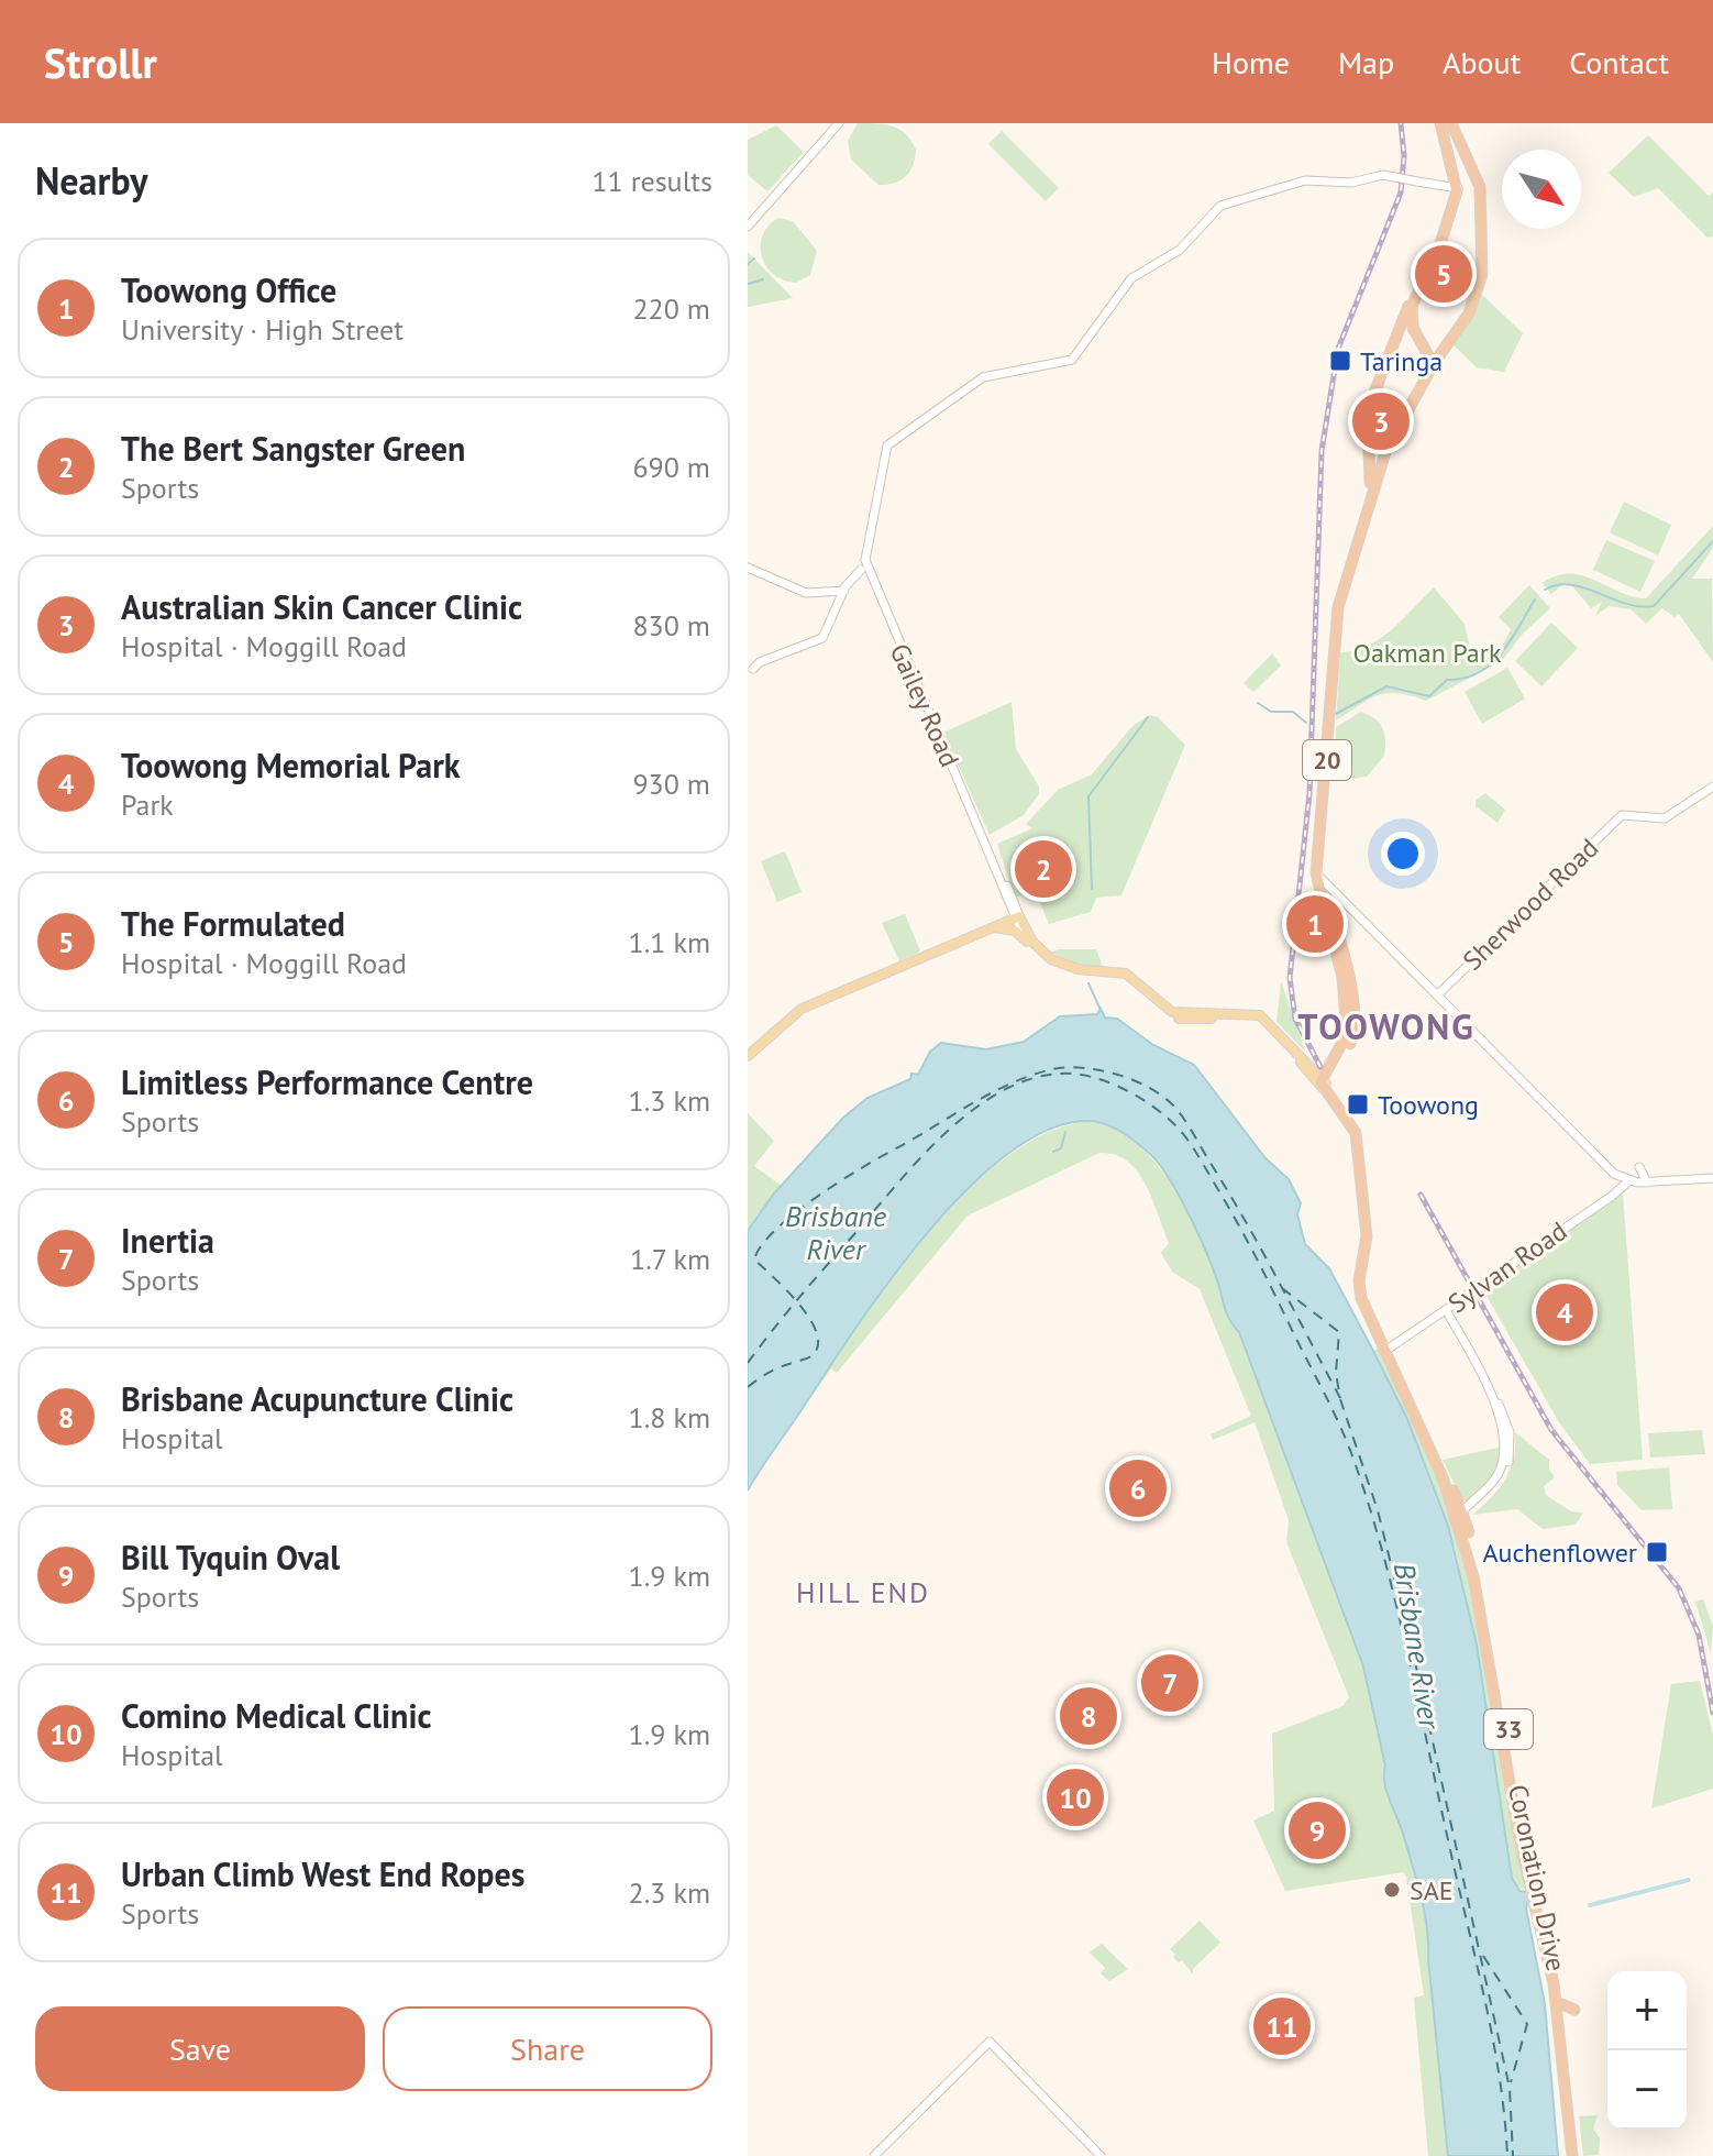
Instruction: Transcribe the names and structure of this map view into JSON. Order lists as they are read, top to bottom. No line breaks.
{"streets":{"highway":["20","33","Coronation Drive"],"main road":["Gailey Road","Sherwood Road","Sylvan Road"]},"crossings":[["Sylvan Road","Coronation Drive"]],"districts":["TOOWONG","HILL END"],"water":["Brisbane River"],"parks":["Oakman Park"],"places":{"transit":["Taringa","Toowong","Auchenflower"],"other":["SAE"]},"north":"bottom right","page":{"header":"Strollr","nav":["Home","Map","About","Contact"],"heading":["Nearby","11 results"],"list":[{"mark":"1","name":"Toowong Office","note":"University · High Street","value":"220 m"},{"mark":"2","name":"The Bert Sangster Green","note":"Sports","value":"690 m"},{"mark":"3","name":"Australian Skin Cancer Clinic","note":"Hospital · Moggill Road","value":"830 m"},{"mark":"4","name":"Toowong Memorial Park","note":"Park","value":"930 m"},{"mark":"5","name":"The Formulated","note":"Hospital · Moggill Road","value":"1.1 km"},{"mark":"6","name":"Limitless Performance Centre","note":"Sports","value":"1.3 km"},{"mark":"7","name":"Inertia","note":"Sports","value":"1.7 km"},{"mark":"8","name":"Brisbane Acupuncture Clinic","note":"Hospital","value":"1.8 km"},{"mark":"9","name":"Bill Tyquin Oval","note":"Sports","value":"1.9 km"},{"mark":"10","name":"Comino Medical Clinic","note":"Hospital","value":"1.9 km"},{"mark":"11","name":"Urban Climb West End Ropes","note":"Sports","value":"2.3 km"}],"pins":["5","3","2","1","4","6","7","8","10","9","11"],"map_buttons":["+","−"],"buttons":["Save","Share"]}}
